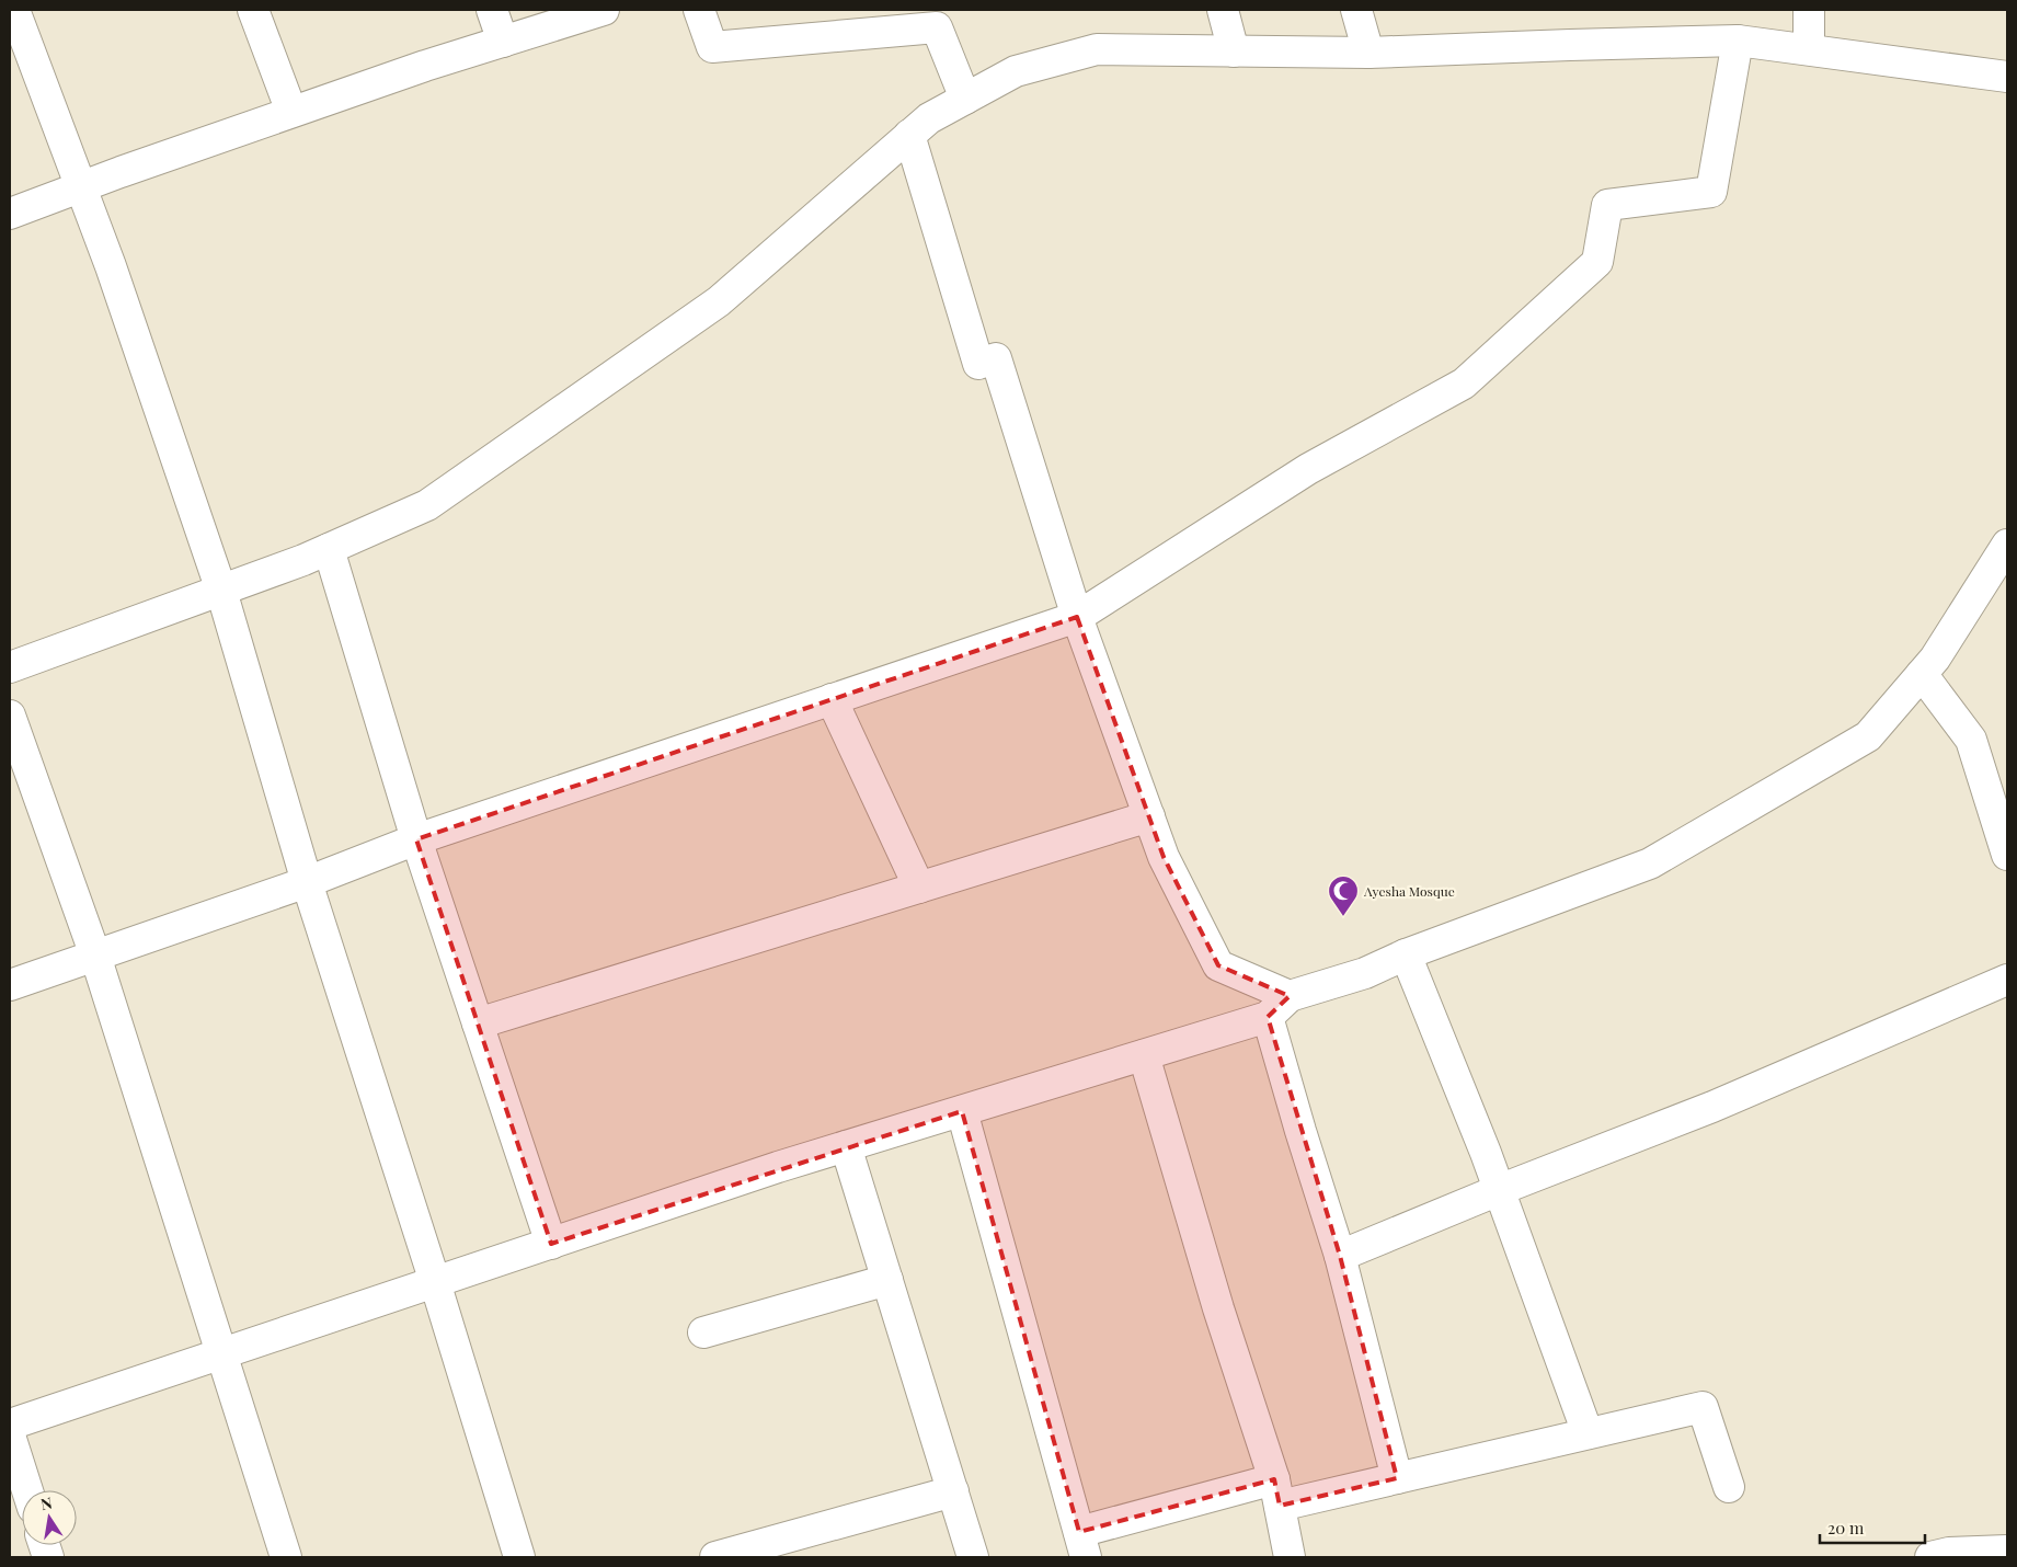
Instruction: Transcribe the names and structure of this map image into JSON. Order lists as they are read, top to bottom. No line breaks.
{"places":{"mosque":["Ayesha Mosque"]},"scale_bar":"20 m","north":"top"}
